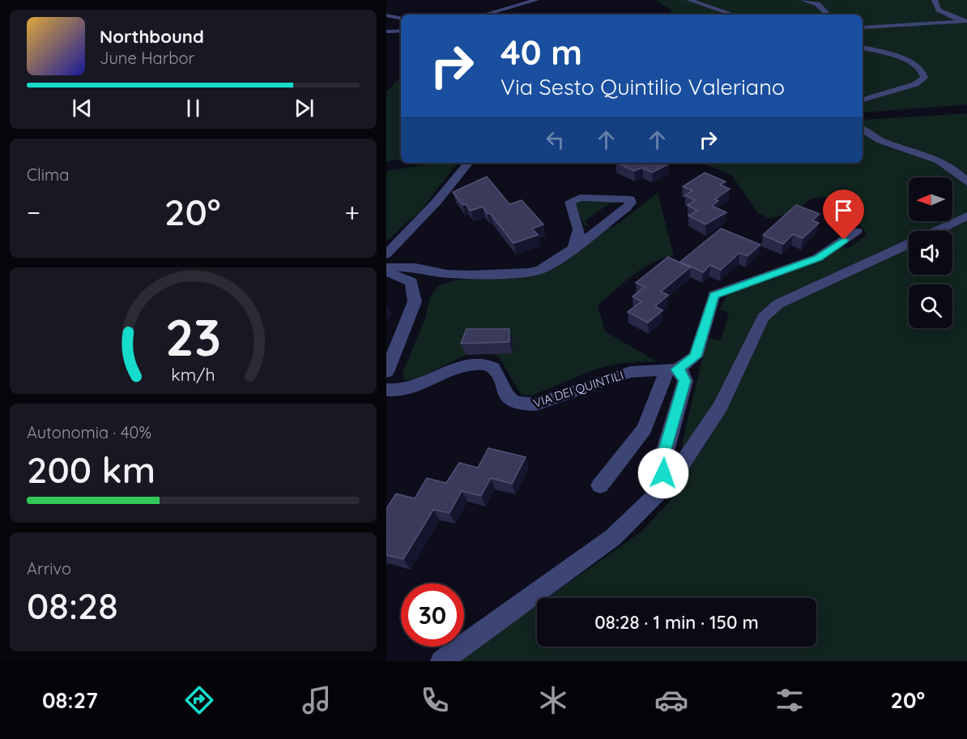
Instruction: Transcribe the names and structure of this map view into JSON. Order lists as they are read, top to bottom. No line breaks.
{"streets":{"street":["VIA DEI QUINTILI"]},"north":"left","page":{"turn":["40 m","Via Sesto Quintilio Valeriano"],"song":["Northbound","June Harbor"],"tile":["Clima",["Autonomia · 40%","200 km"],["Arrivo","08:28"]],"heat":["−","20°","+"],"limit":"30","trip":"08:28 · 1 min · 150 m","tabs":["08:27","20°"],"gauge":["23","km/h"]}}
